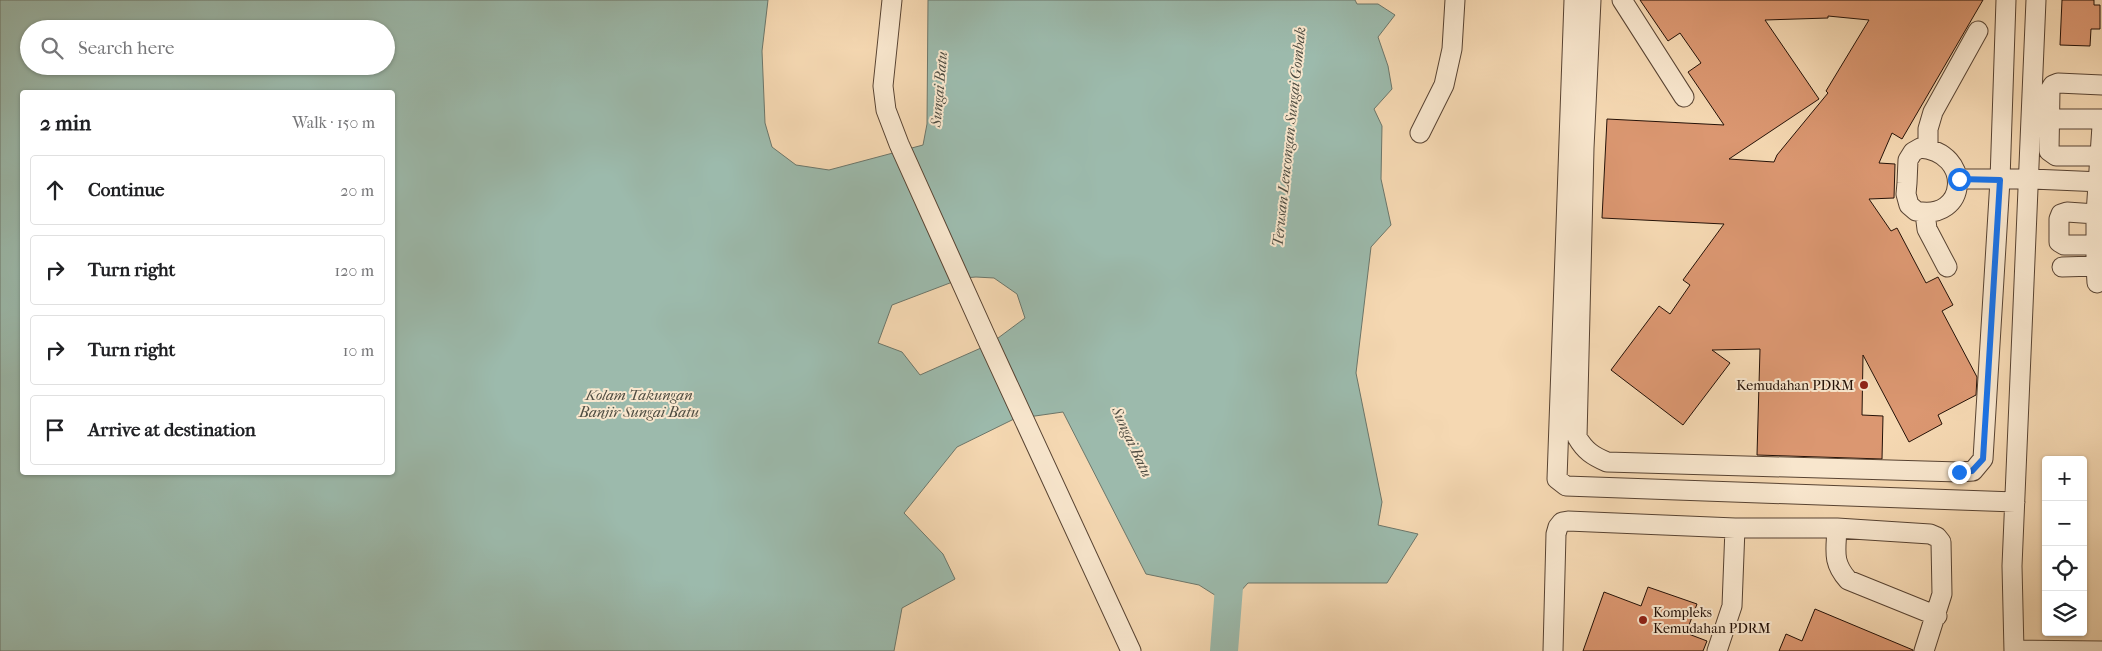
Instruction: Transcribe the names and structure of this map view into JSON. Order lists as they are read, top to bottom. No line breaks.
{"water":["Sungai Batu","Terusan Lencongan Sungai Gombak","Kolam Takungan Banjir Sungai Batu"],"places":["Kemudahan PDRM","Kompleks Kemudahan PDRM"],"page":{"search":"Search here","heading":["2 min","Walk · 150 m"],"list":[["Continue","20 m"],["Turn right","120 m"],["Turn right","10 m"],"Arrive at destination"],"map_buttons":["+","−"]}}
